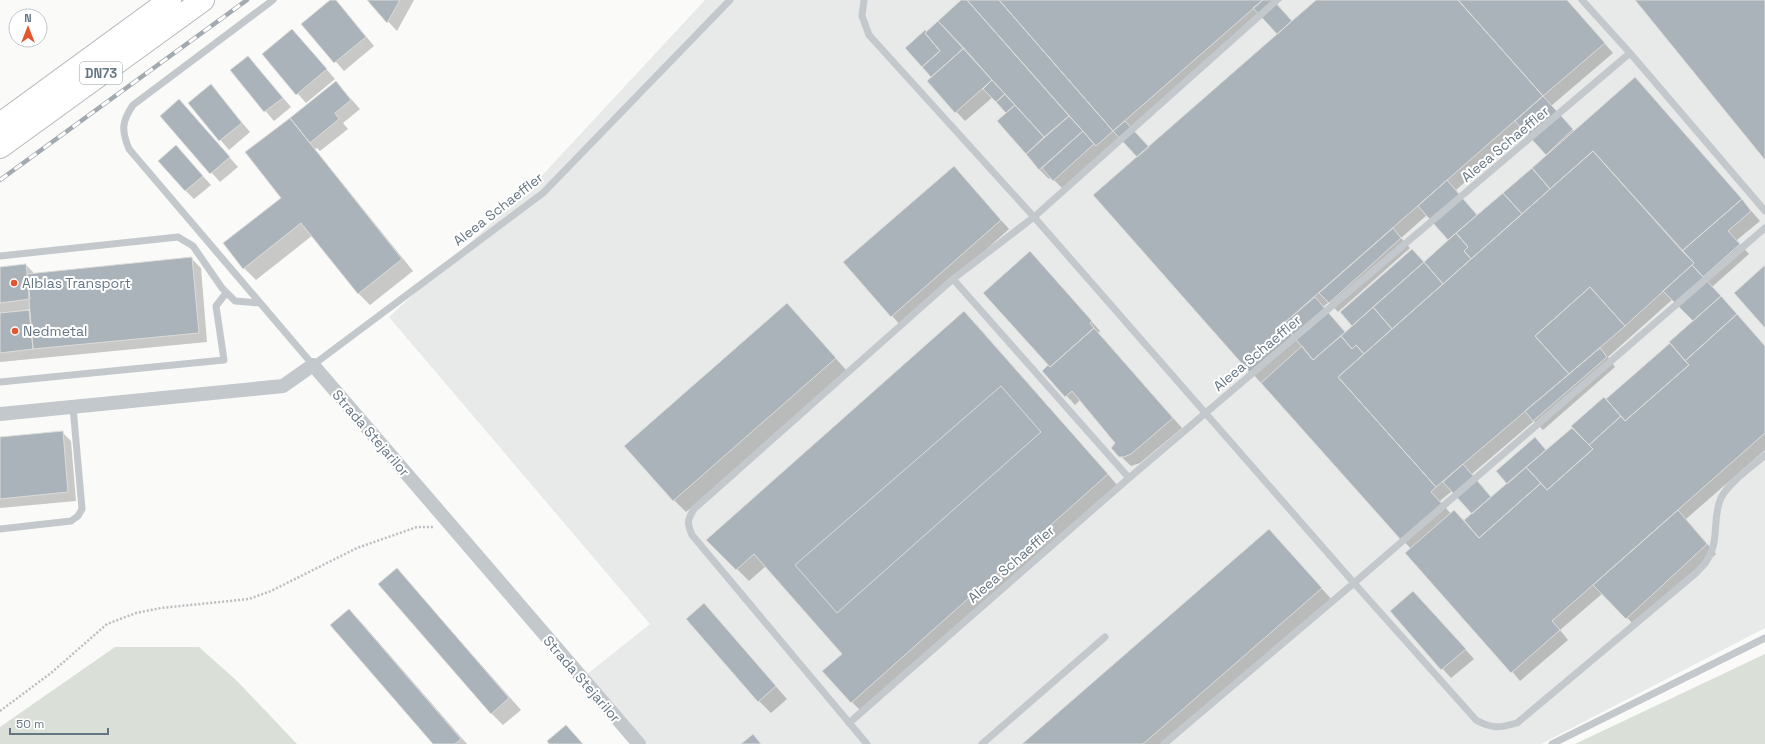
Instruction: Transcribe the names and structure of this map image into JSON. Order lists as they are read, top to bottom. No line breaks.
{"streets":{"highway":["DN73"],"street":["Strada Stejarilor"],"lane":["Aleea Schaeffler"]},"crossings":[["Aleea Schaeffler","Strada Stejarilor"]],"places":["Alblas Transport","Nedmetal"],"scale_bar":"50 m","north":"top"}
